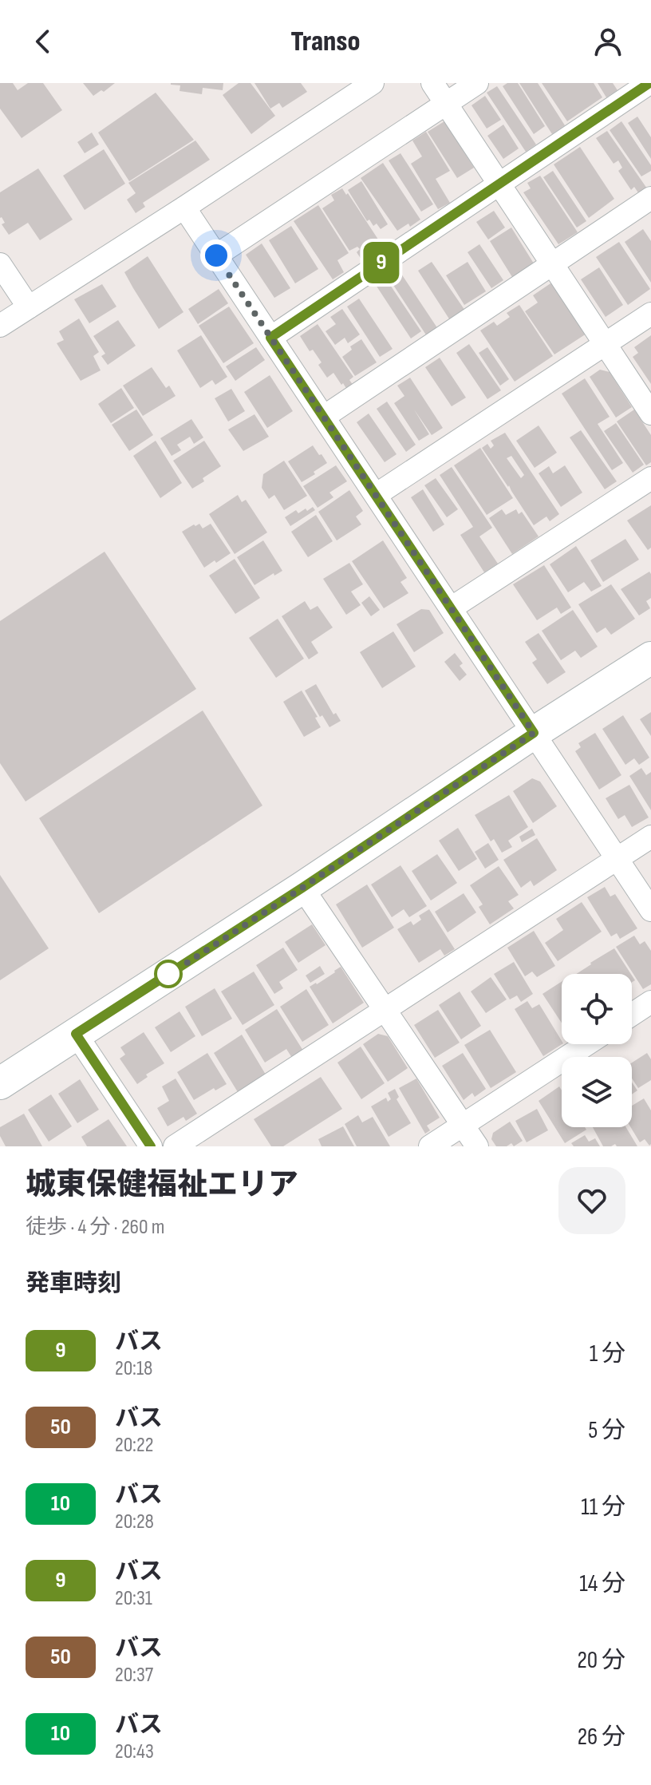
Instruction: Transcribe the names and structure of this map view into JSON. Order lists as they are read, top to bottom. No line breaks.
{"lines":["bus line 9"],"page":{"header":"Transo","on_map":"9","heading":[["城東保健福祉エリア","徒歩 · 4 分 · 260 m"],"発車時刻"],"list":[{"mark":"9","name":"バス","note":"20:18","value":"1 分"},{"mark":"50","name":"バス","note":"20:22","value":"5 分"},{"mark":"10","name":"バス","note":"20:28","value":"11 分"},{"mark":"9","name":"バス","note":"20:31","value":"14 分"},{"mark":"50","name":"バス","note":"20:37","value":"20 分"},{"mark":"10","name":"バス","note":"20:43","value":"26 分"}]}}
